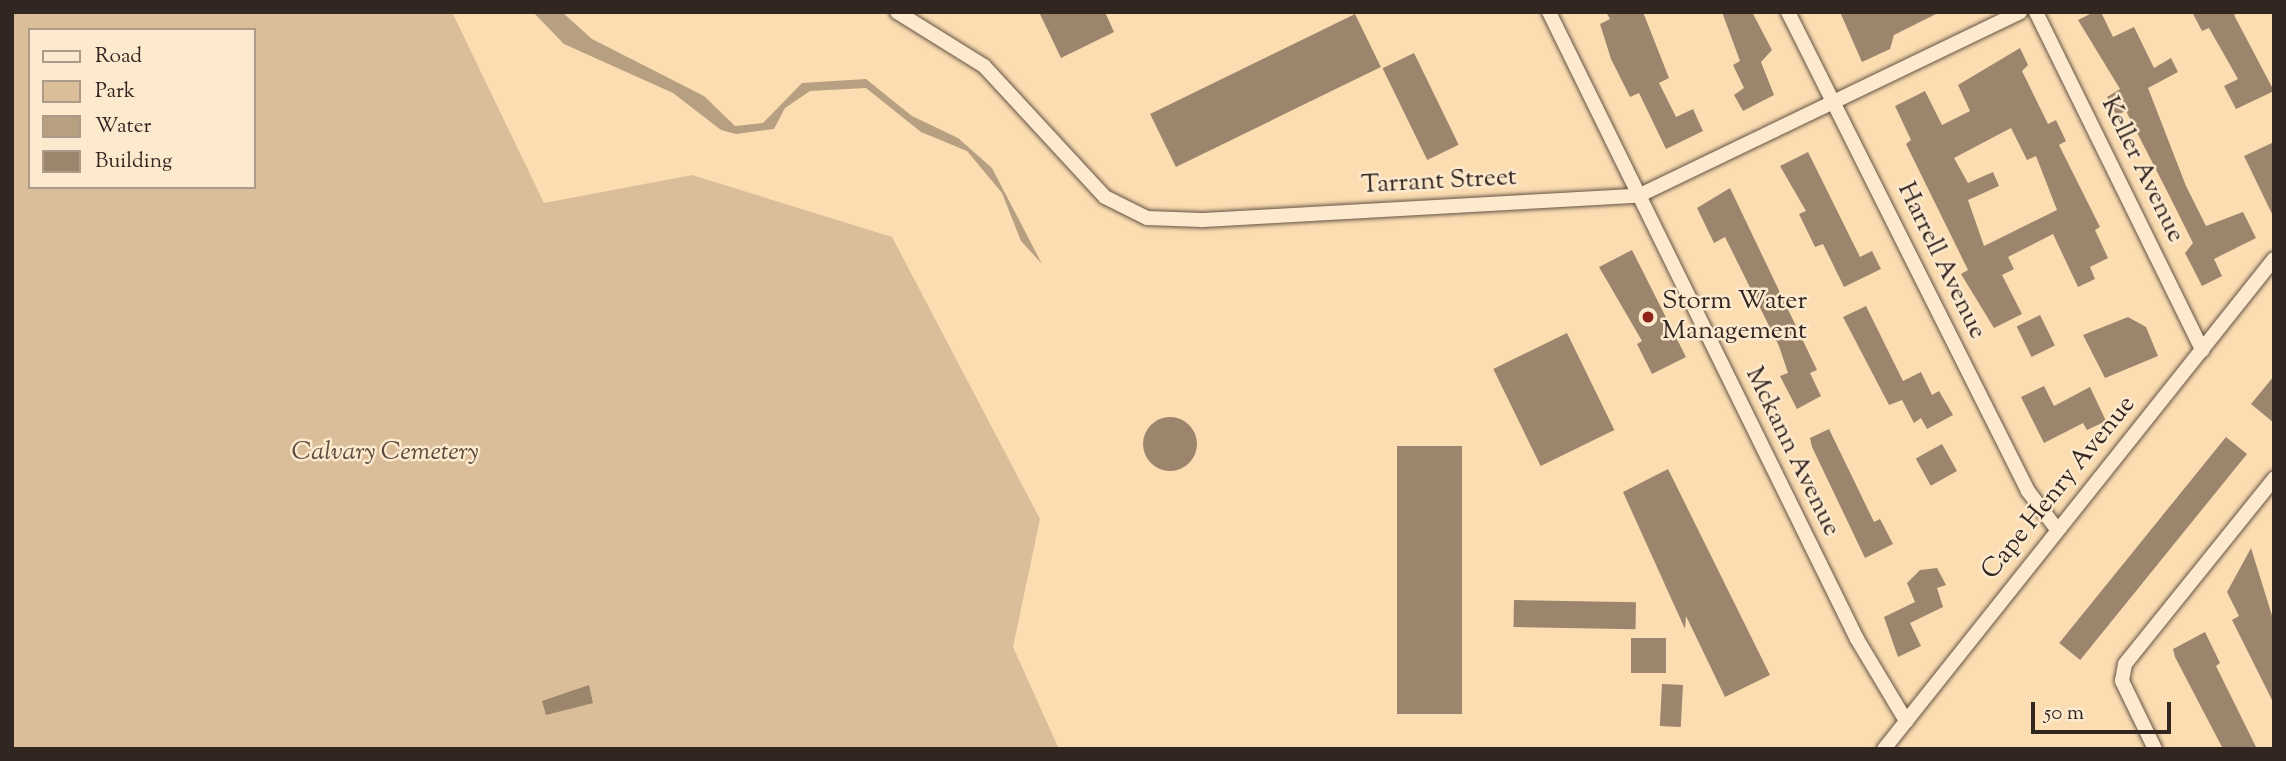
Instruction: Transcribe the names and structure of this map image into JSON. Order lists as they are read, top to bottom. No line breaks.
{"streets":{"street":["Keller Avenue","Tarrant Street","Harrell Avenue","Mckann Avenue","Cape Henry Avenue"]},"crossings":[["Keller Avenue","Cape Henry Avenue"],["Tarrant Street","Harrell Avenue"],["Tarrant Street","Mckann Avenue"],["Harrell Avenue","Cape Henry Avenue"],["Mckann Avenue","Cape Henry Avenue"]],"parks":["Calvary Cemetery"],"places":["Storm Water Management"],"legend":["Road","Park","Water","Building"],"scale_bar":"50 m"}
